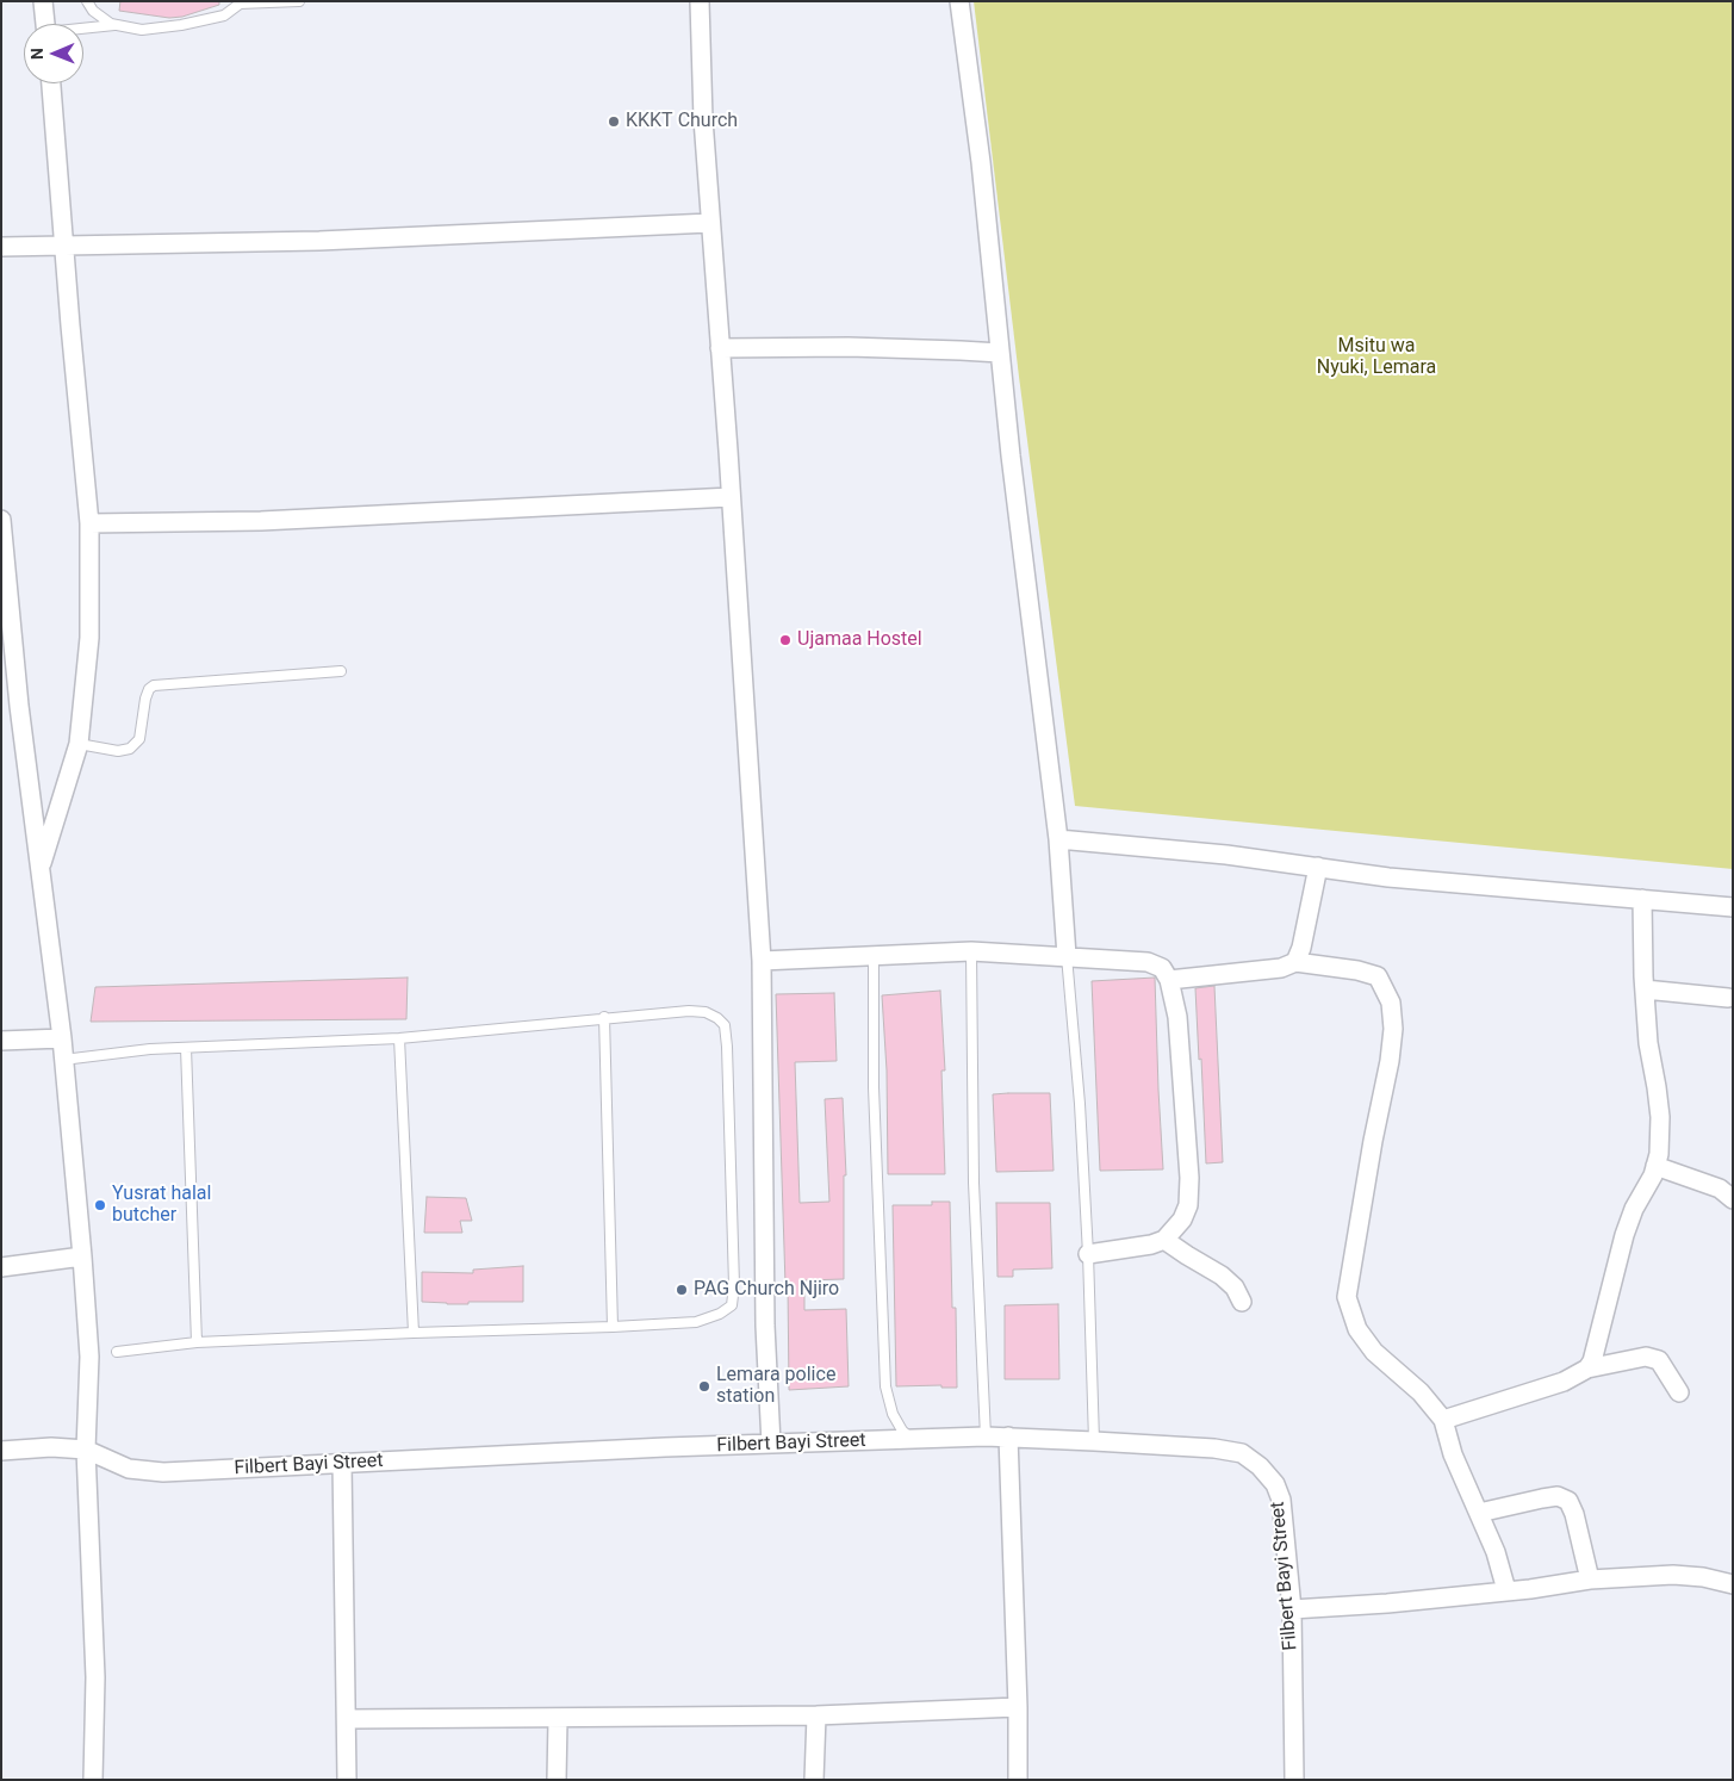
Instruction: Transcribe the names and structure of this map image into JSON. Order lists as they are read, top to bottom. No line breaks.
{"streets":{"street":["Filbert Bayi Street"]},"parks":["Msitu wa Nyuki, Lemara"],"places":["KKKT Church","Ujamaa Hostel","Yusrat halal butcher","PAG Church Njiro","Lemara police station"],"north":"left"}
